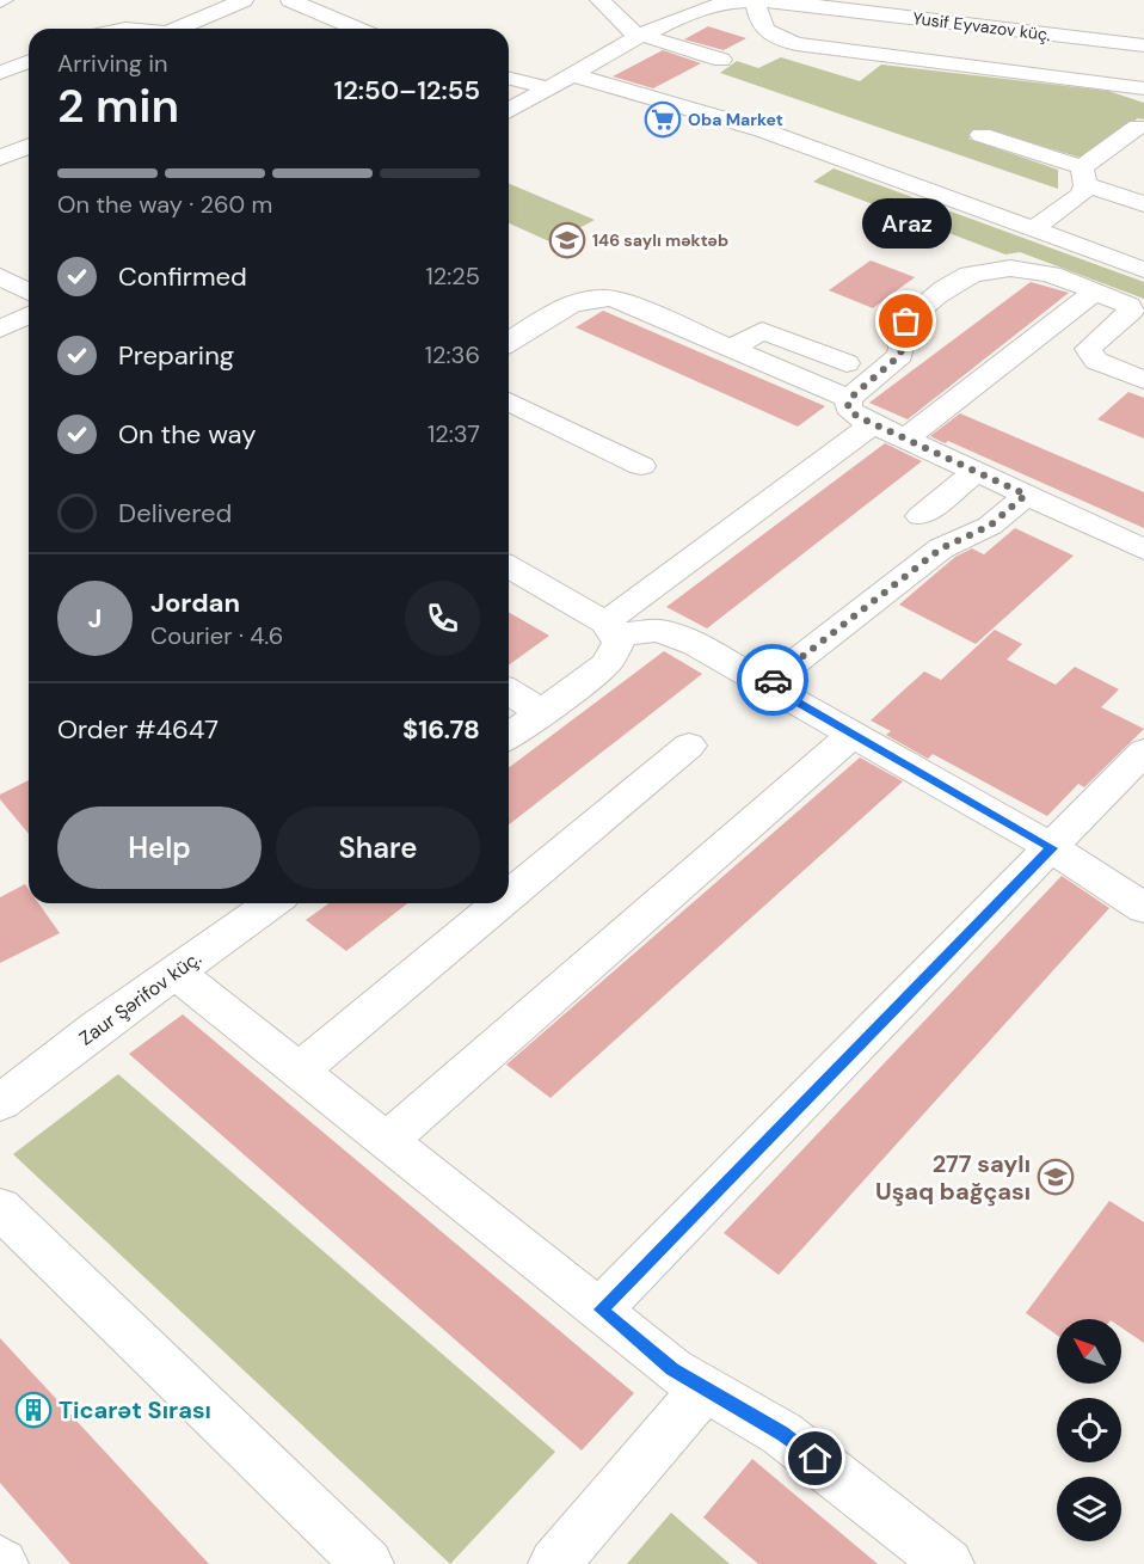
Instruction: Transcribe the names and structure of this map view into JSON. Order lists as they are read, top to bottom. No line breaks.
{"streets":{"street":["Yusif Eyvazov küç.","Zaur Şərifov küç."]},"places":{"supermarket":["Oba Market"],"school or university":["146 saylı məktəb","277 saylı Uşaq bağçası"],"other":["Araz"],"building":["Ticarət Sırası"]},"north":"top left","page":{"heading":["2 min","Arriving in","12:50–12:55"],"panel":["Jordan","Courier · 4.6","Order #4647","$16.78"],"bar":"On the way · 260 m","bubble":"Araz","list":[["Confirmed","12:25"],["Preparing","12:36"],["On the way","12:37"],"Delivered"],"round":"J","buttons":["Help","Share"]}}
